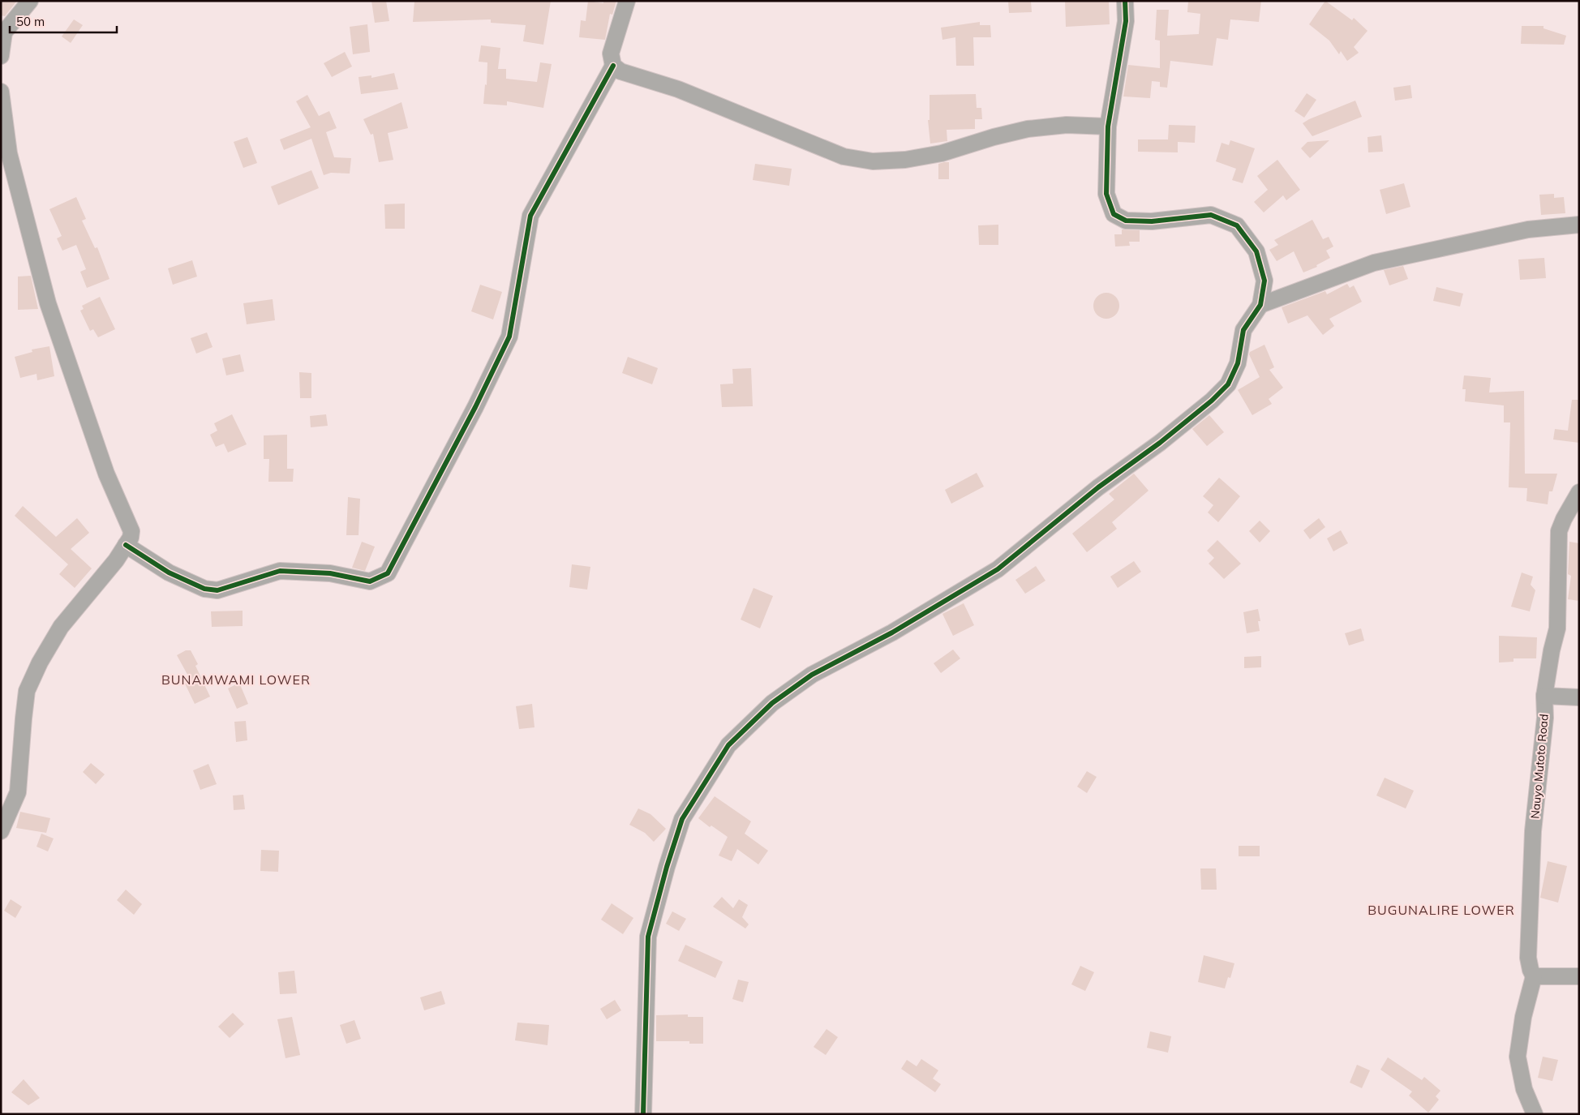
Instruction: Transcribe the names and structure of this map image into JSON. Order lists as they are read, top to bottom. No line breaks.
{"streets":{"street":["Nauyo Mutoto Road"]},"districts":["BUNAMWAMI LOWER","BUGUNALIRE LOWER"],"scale_bar":"50 m"}
